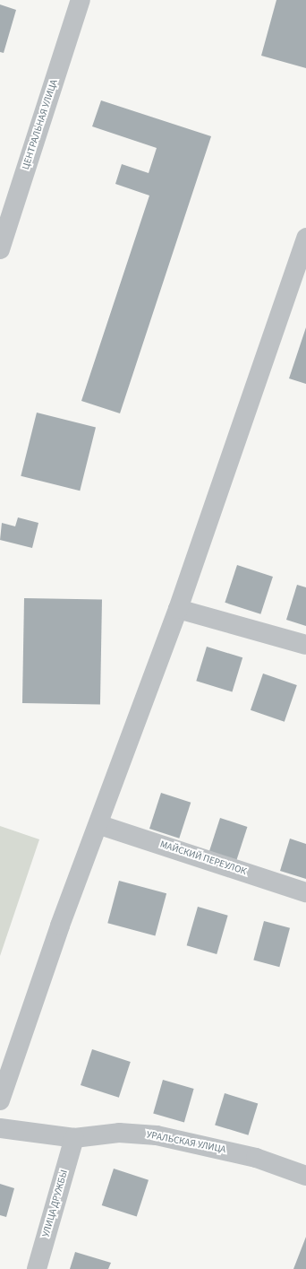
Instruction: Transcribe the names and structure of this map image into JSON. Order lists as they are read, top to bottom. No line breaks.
{"streets":{"street":["ЦЕНТРАЛЬНАЯ УЛИЦА","МАЙСКИЙ ПЕРЕУЛОК","УРАЛЬСКАЯ УЛИЦА","УЛИЦА ДРУЖБЫ"]},"crossings":[["УРАЛЬСКАЯ УЛИЦА","УЛИЦА ДРУЖБЫ"]]}
